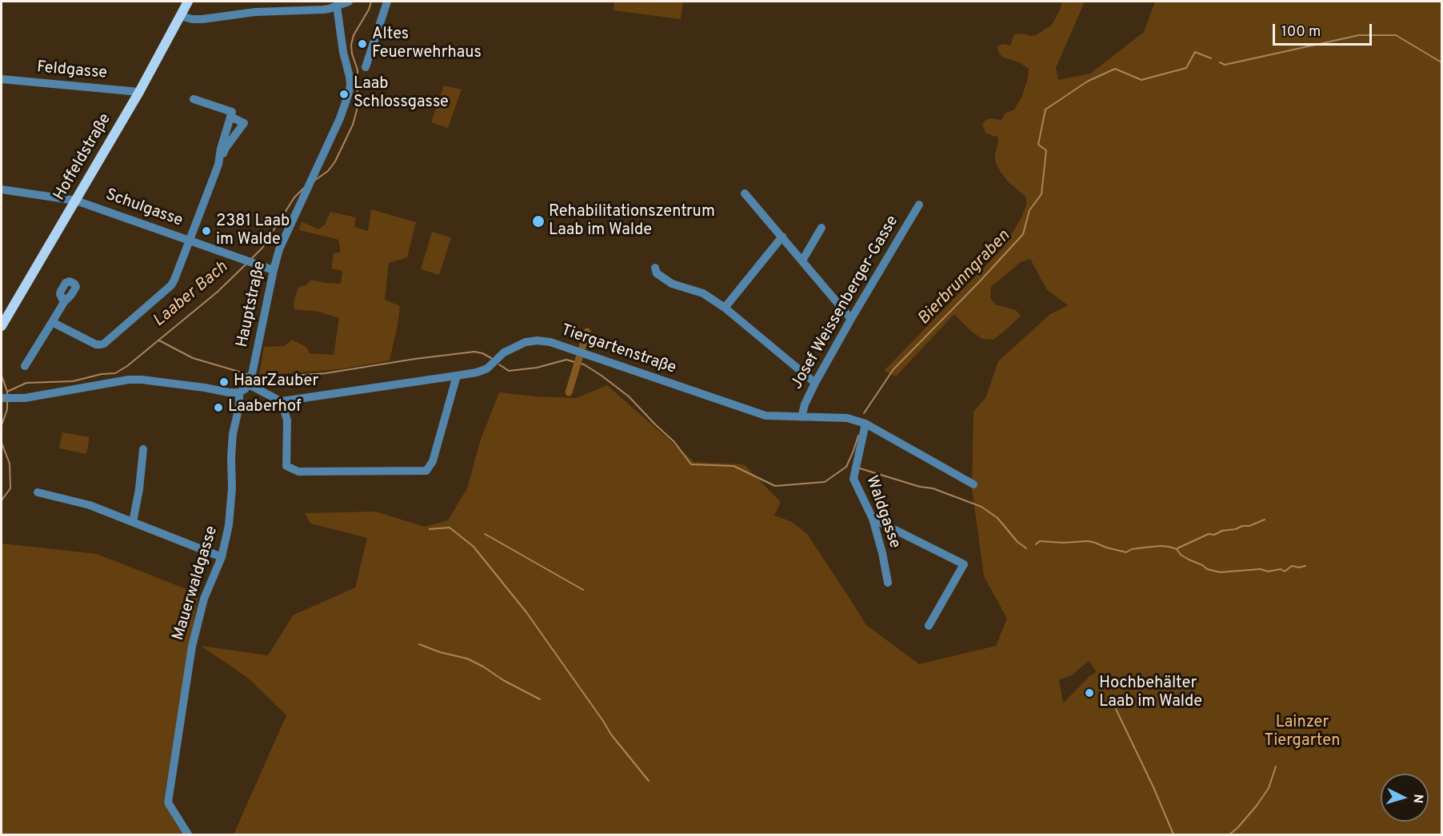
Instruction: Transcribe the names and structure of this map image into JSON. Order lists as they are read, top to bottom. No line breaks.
{"streets":{"main road":["Hoffeldstraße"],"street":["Feldgasse","Schulgasse","Josef Weissenberger-Gasse","Hauptstraße","Tiergartenstraße","Waldgasse","Mauerwaldgasse"]},"crossings":[["Feldgasse","Hoffeldstraße"],["Hoffeldstraße","Schulgasse"],["Schulgasse","Hauptstraße"],["Josef Weissenberger-Gasse","Tiergartenstraße"],["Tiergartenstraße","Waldgasse"]],"water":["Bierbrunngraben","Laaber Bach"],"parks":["Lainzer Tiergarten"],"places":["Altes Feuerwehrhaus","Laab Schlossgasse","Rehabilitationszentrum Laab im Walde","2381 Laab im Walde","HaarZauber","Laaberhof","Hochbehälter Laab im Walde"],"scale_bar":"100 m","north":"right"}
